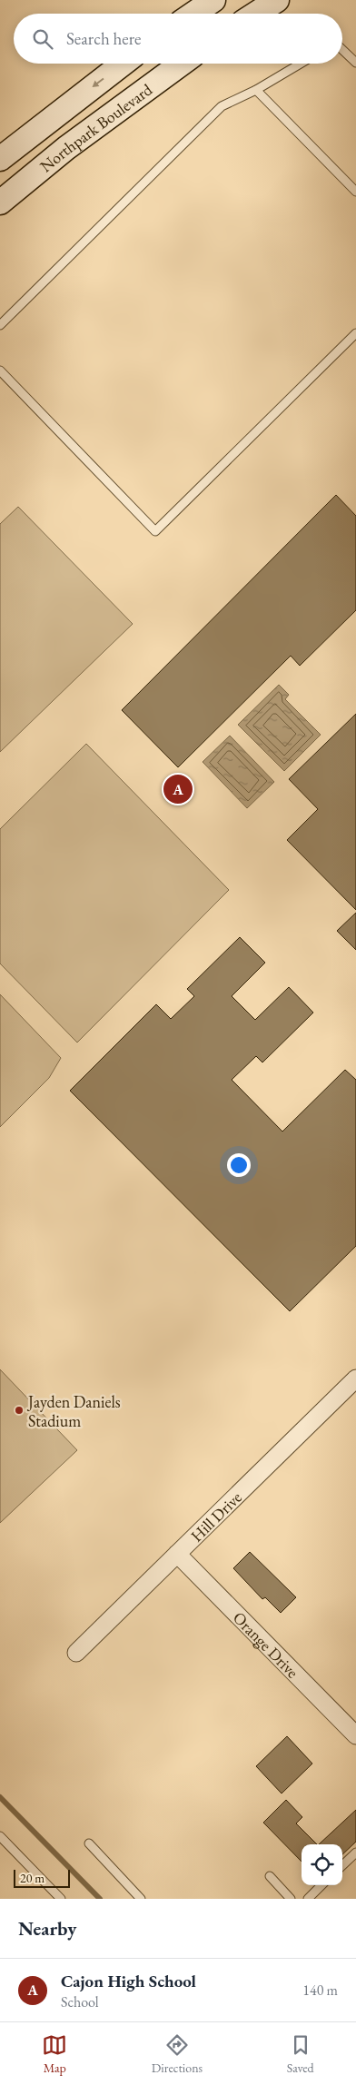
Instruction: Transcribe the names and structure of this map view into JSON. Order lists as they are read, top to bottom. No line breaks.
{"streets":{"main road":["Northpark Boulevard"],"street":["Hill Drive","Orange Drive"]},"crossings":[["Hill Drive","Orange Drive"]],"places":["Jayden Daniels Stadium"],"scale_bar":"20 m","page":{"search":"Search here","pins":"A","scale":"20 m","heading":"Nearby","list":[{"mark":"A","name":"Cajon High School","note":"School","value":"140 m"}],"nav":["Map","Directions","Saved"]}}
